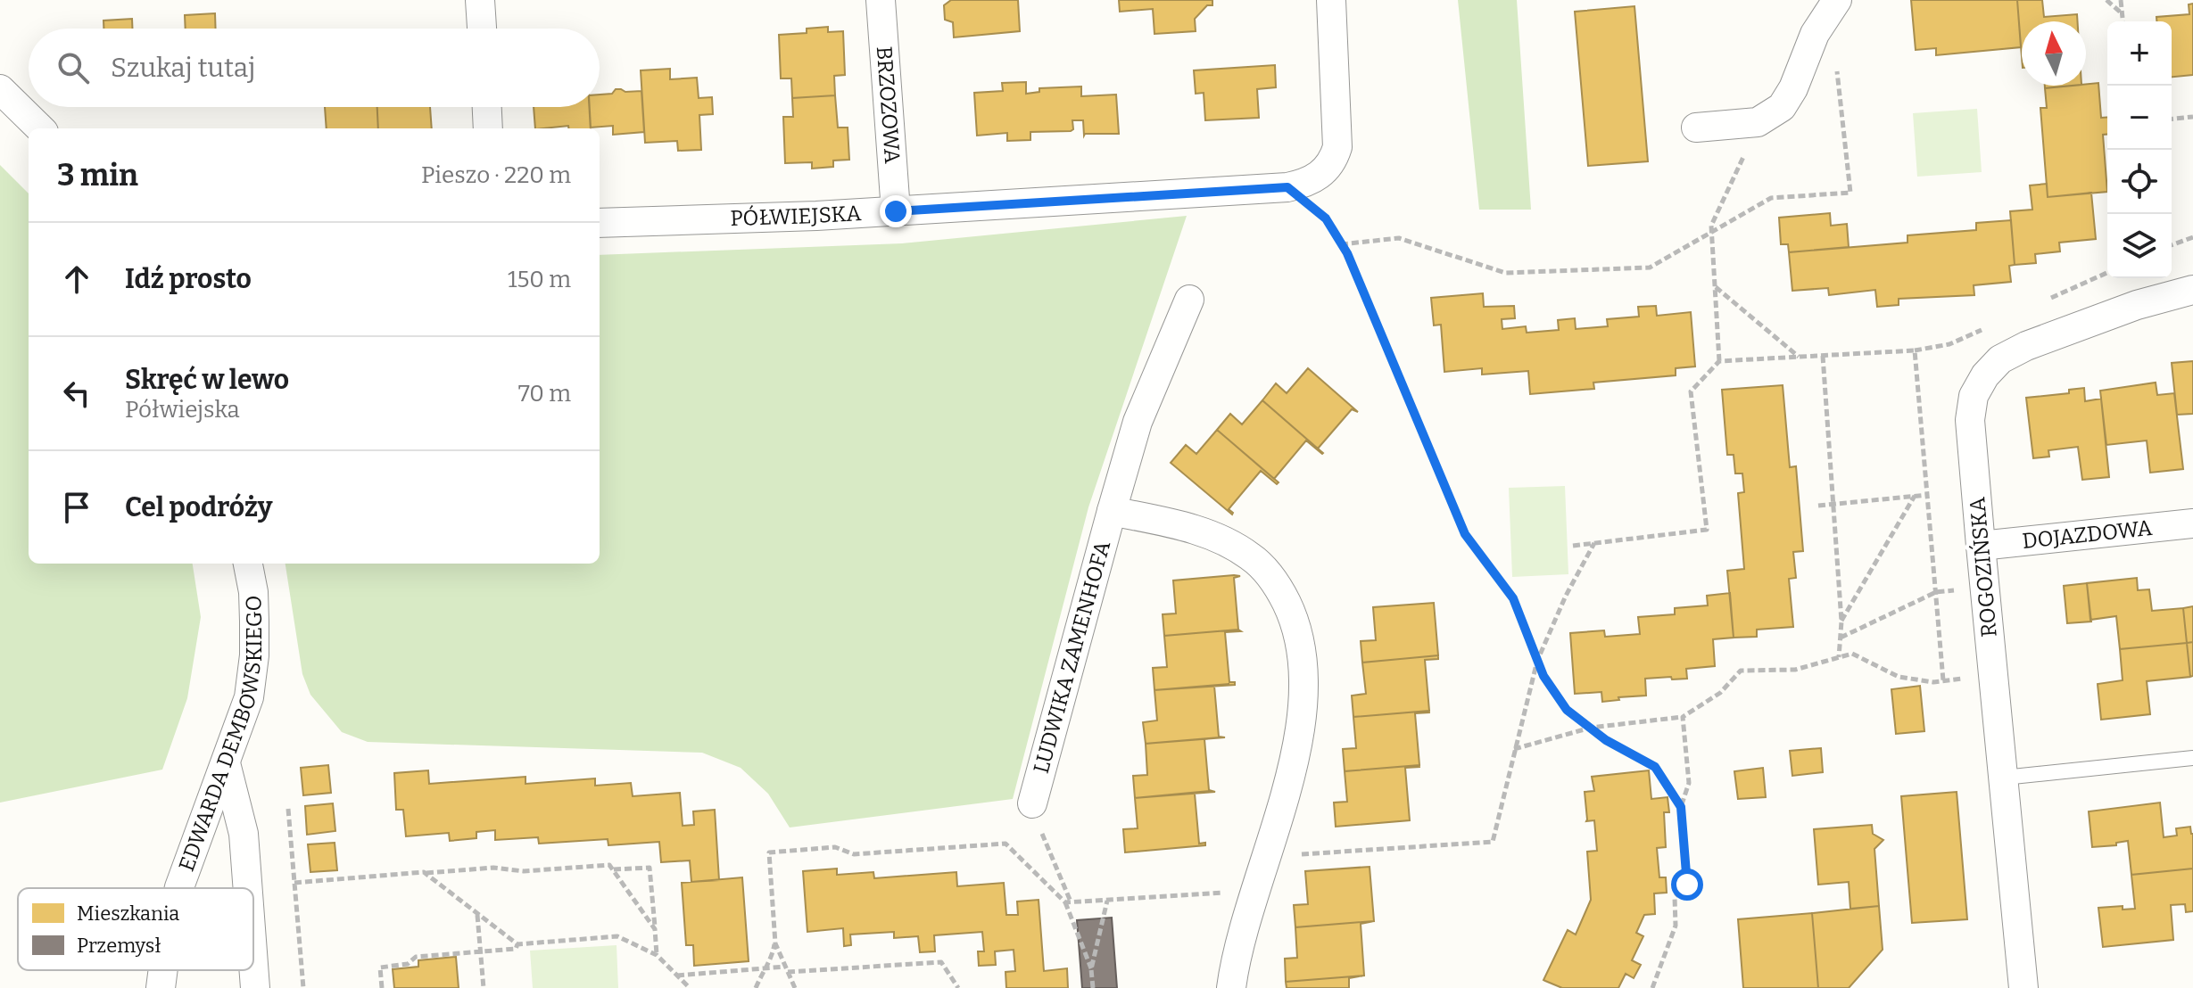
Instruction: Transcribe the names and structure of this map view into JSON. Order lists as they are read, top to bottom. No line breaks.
{"streets":{"street":["BRZOZOWA","PÓŁWIEJSKA","DOJAZDOWA","ROGOZIŃSKA","LUDWIKA ZAMENHOFA","EDWARDA DEMBOWSKIEGO"]},"crossings":[["BRZOZOWA","PÓŁWIEJSKA"],["DOJAZDOWA","ROGOZIŃSKA"]],"legend":["Mieszkania","Przemysł"],"north":"top","page":{"map_buttons":["+","−"],"search":"Szukaj tutaj","heading":["3 min","Pieszo · 220 m"],"list":[["Idź prosto","150 m"],["Skręć w lewo","Półwiejska","70 m"],"Cel podróży"]}}
